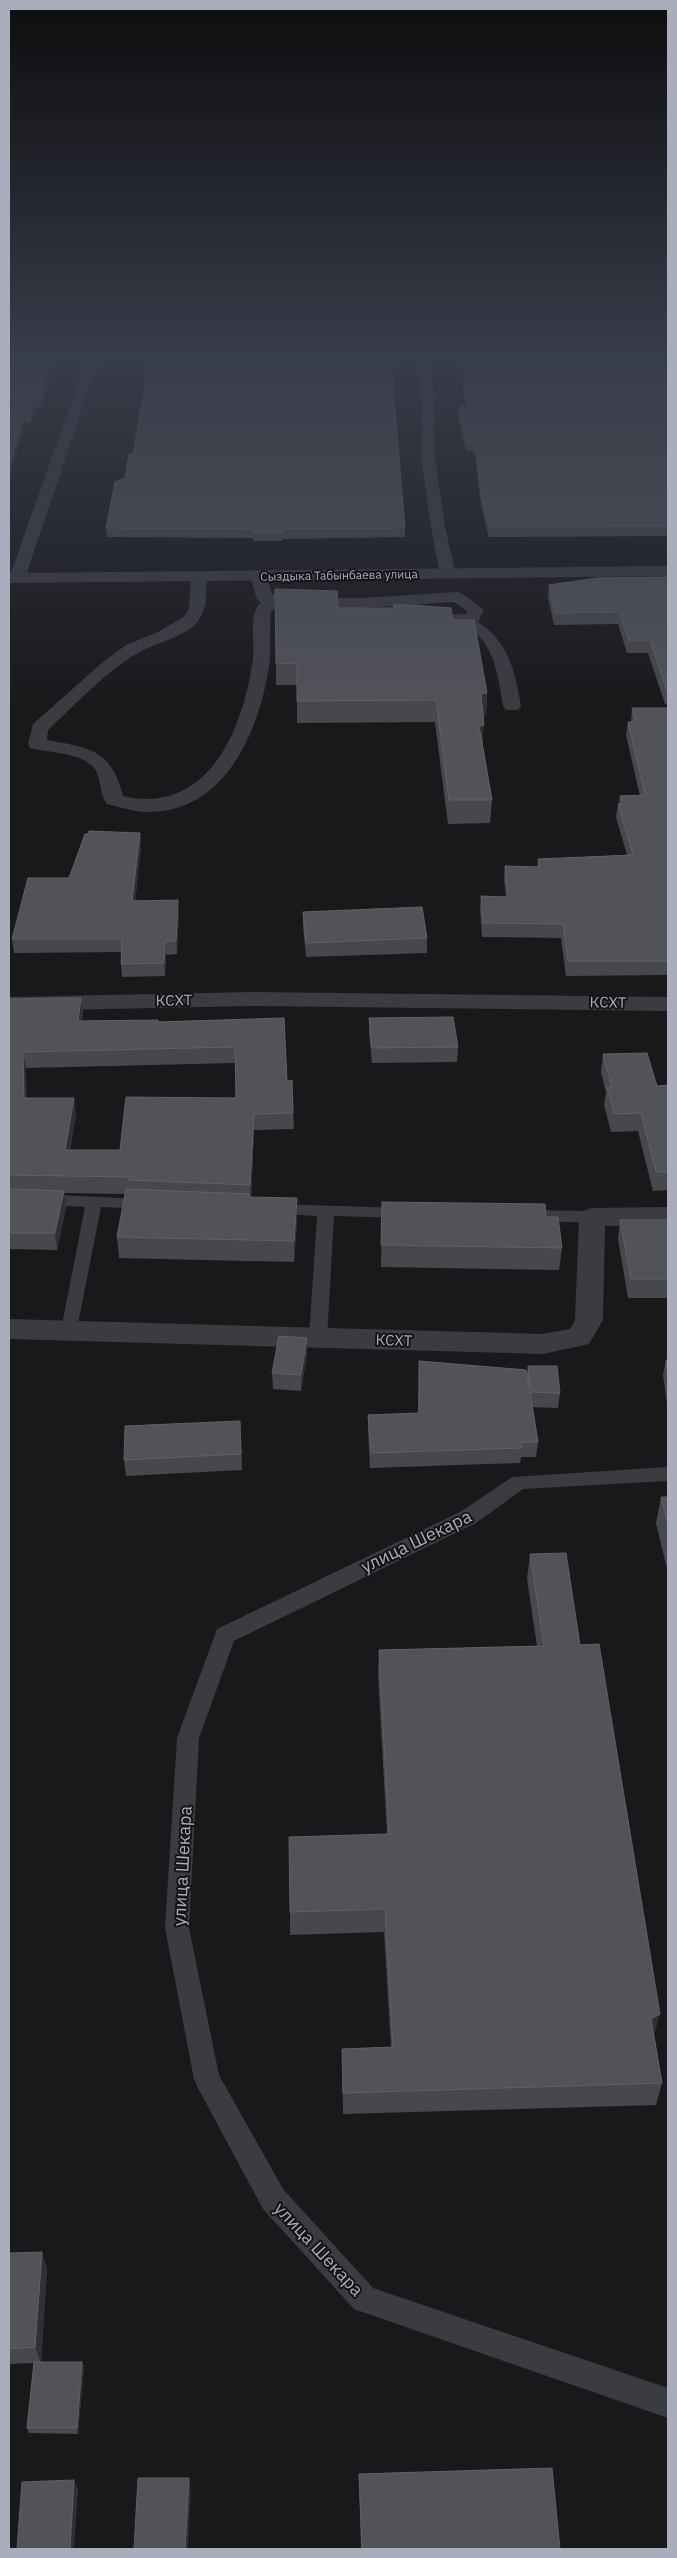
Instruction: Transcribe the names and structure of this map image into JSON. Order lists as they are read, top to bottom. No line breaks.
{"streets":{"street":["Сыздыка Табынбаева улица","КСХТ"],"lane":["улица Шекара"]}}
